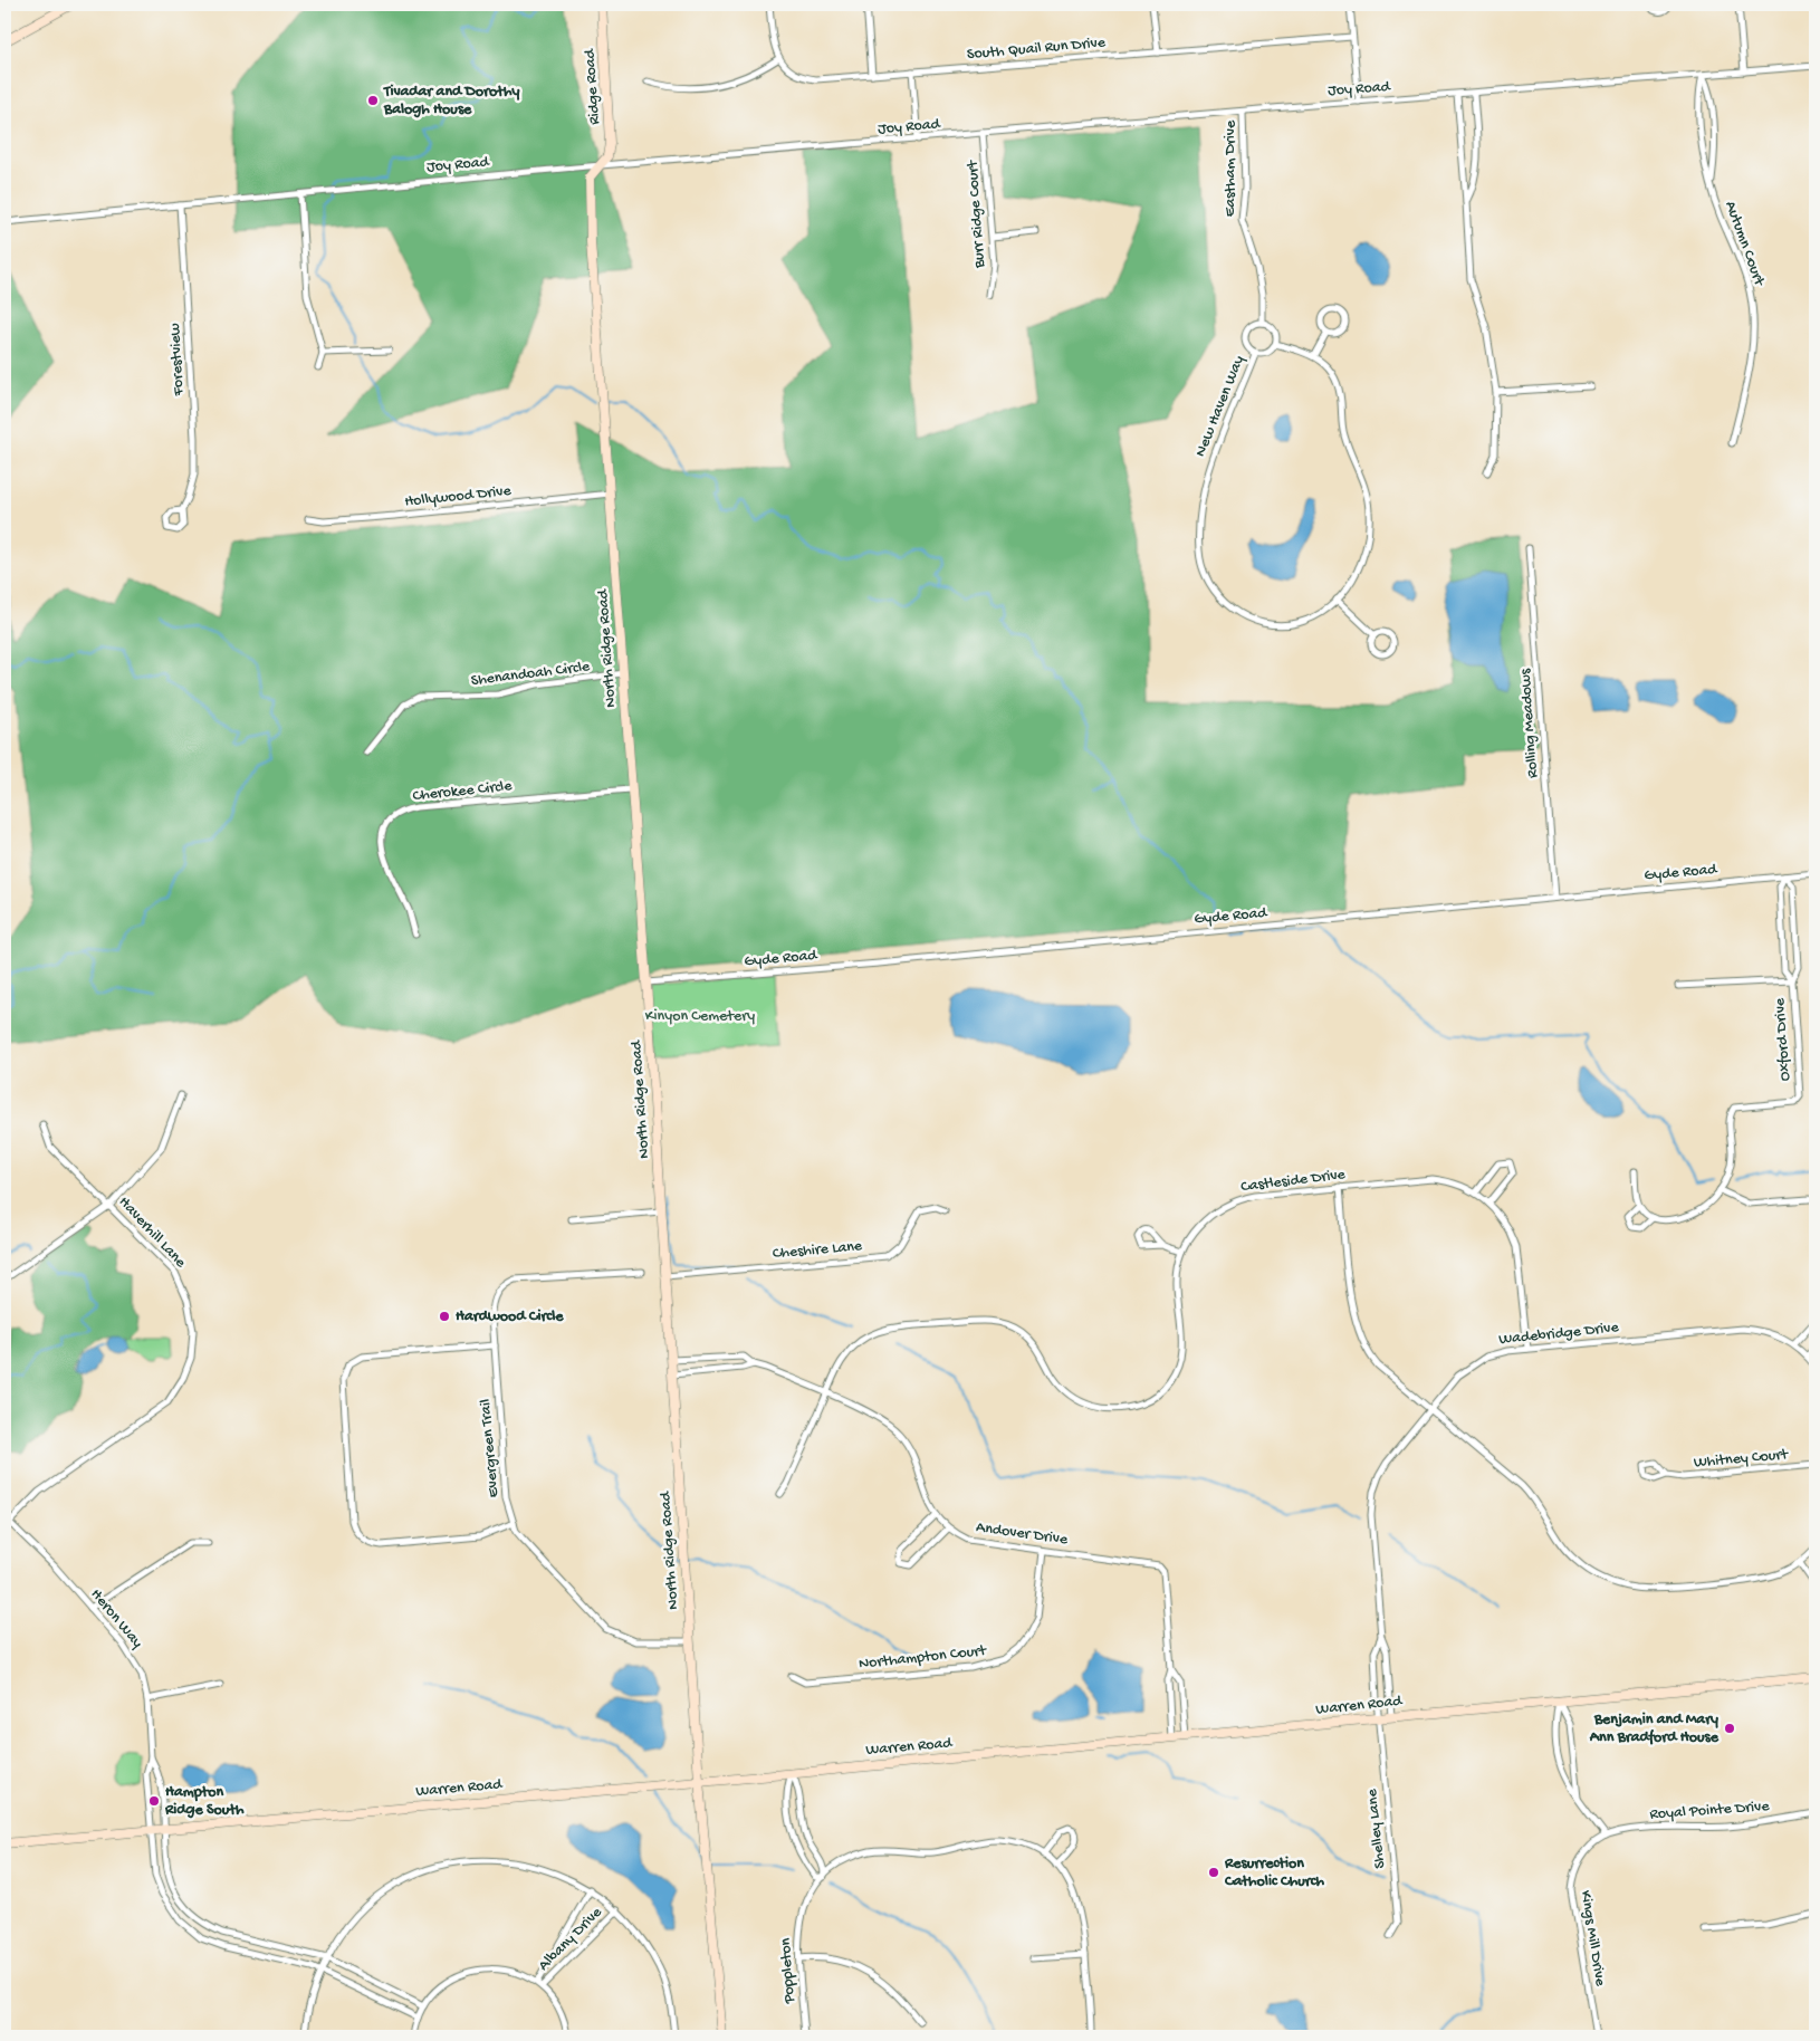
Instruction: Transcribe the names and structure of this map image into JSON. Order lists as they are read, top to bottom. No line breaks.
{"streets":{"street":["South Quail Run Drive","Ridge Road","Joy Road","Eastham Drive","Burr Ridge Court","Autumn Court","Forestview","New Haven Way","Hollywood Drive","North Ridge Road","Shenandoah Circle","Rolling Meadows","Cherokee Circle","Gyde Road","Oxford Drive","Castleside Drive","Haverhill Lane","Cheshire Lane","Wadebridge Drive","Evergreen Trail","Whitney Court","Andover Drive","Heron Way","Northampton Court","Warren Road","Royal Pointe Drive","Shelley Lane","Kings Mill Drive","Albany Drive","Poppleton"]},"crossings":[["Ridge Road","Joy Road"],["Ridge Road","North Ridge Road"],["Joy Road","Eastham Drive"],["Joy Road","Burr Ridge Court"],["Joy Road","Autumn Court"],["Joy Road","Forestview"],["Joy Road","North Ridge Road"],["Eastham Drive","New Haven Way"],["Hollywood Drive","North Ridge Road"],["North Ridge Road","Shenandoah Circle"],["North Ridge Road","Cherokee Circle"],["North Ridge Road","Gyde Road"],["North Ridge Road","Cheshire Lane"],["North Ridge Road","Evergreen Trail"],["North Ridge Road","Andover Drive"],["North Ridge Road","Warren Road"],["Rolling Meadows","Gyde Road"],["Gyde Road","Oxford Drive"],["Castleside Drive","Wadebridge Drive"],["Castleside Drive","Andover Drive"],["Haverhill Lane","Heron Way"],["Wadebridge Drive","Warren Road"],["Wadebridge Drive","Shelley Lane"],["Andover Drive","Northampton Court"],["Andover Drive","Warren Road"],["Heron Way","Warren Road"],["Warren Road","Shelley Lane"],["Royal Pointe Drive","Kings Mill Drive"]],"parks":["Kinyon Cemetery"],"places":["Tivadar and Dorothy Balogh House","Hardwood Circle","Benjamin and Mary Ann Bradford House","Hampton Ridge South","Resurrection Catholic Church"]}
